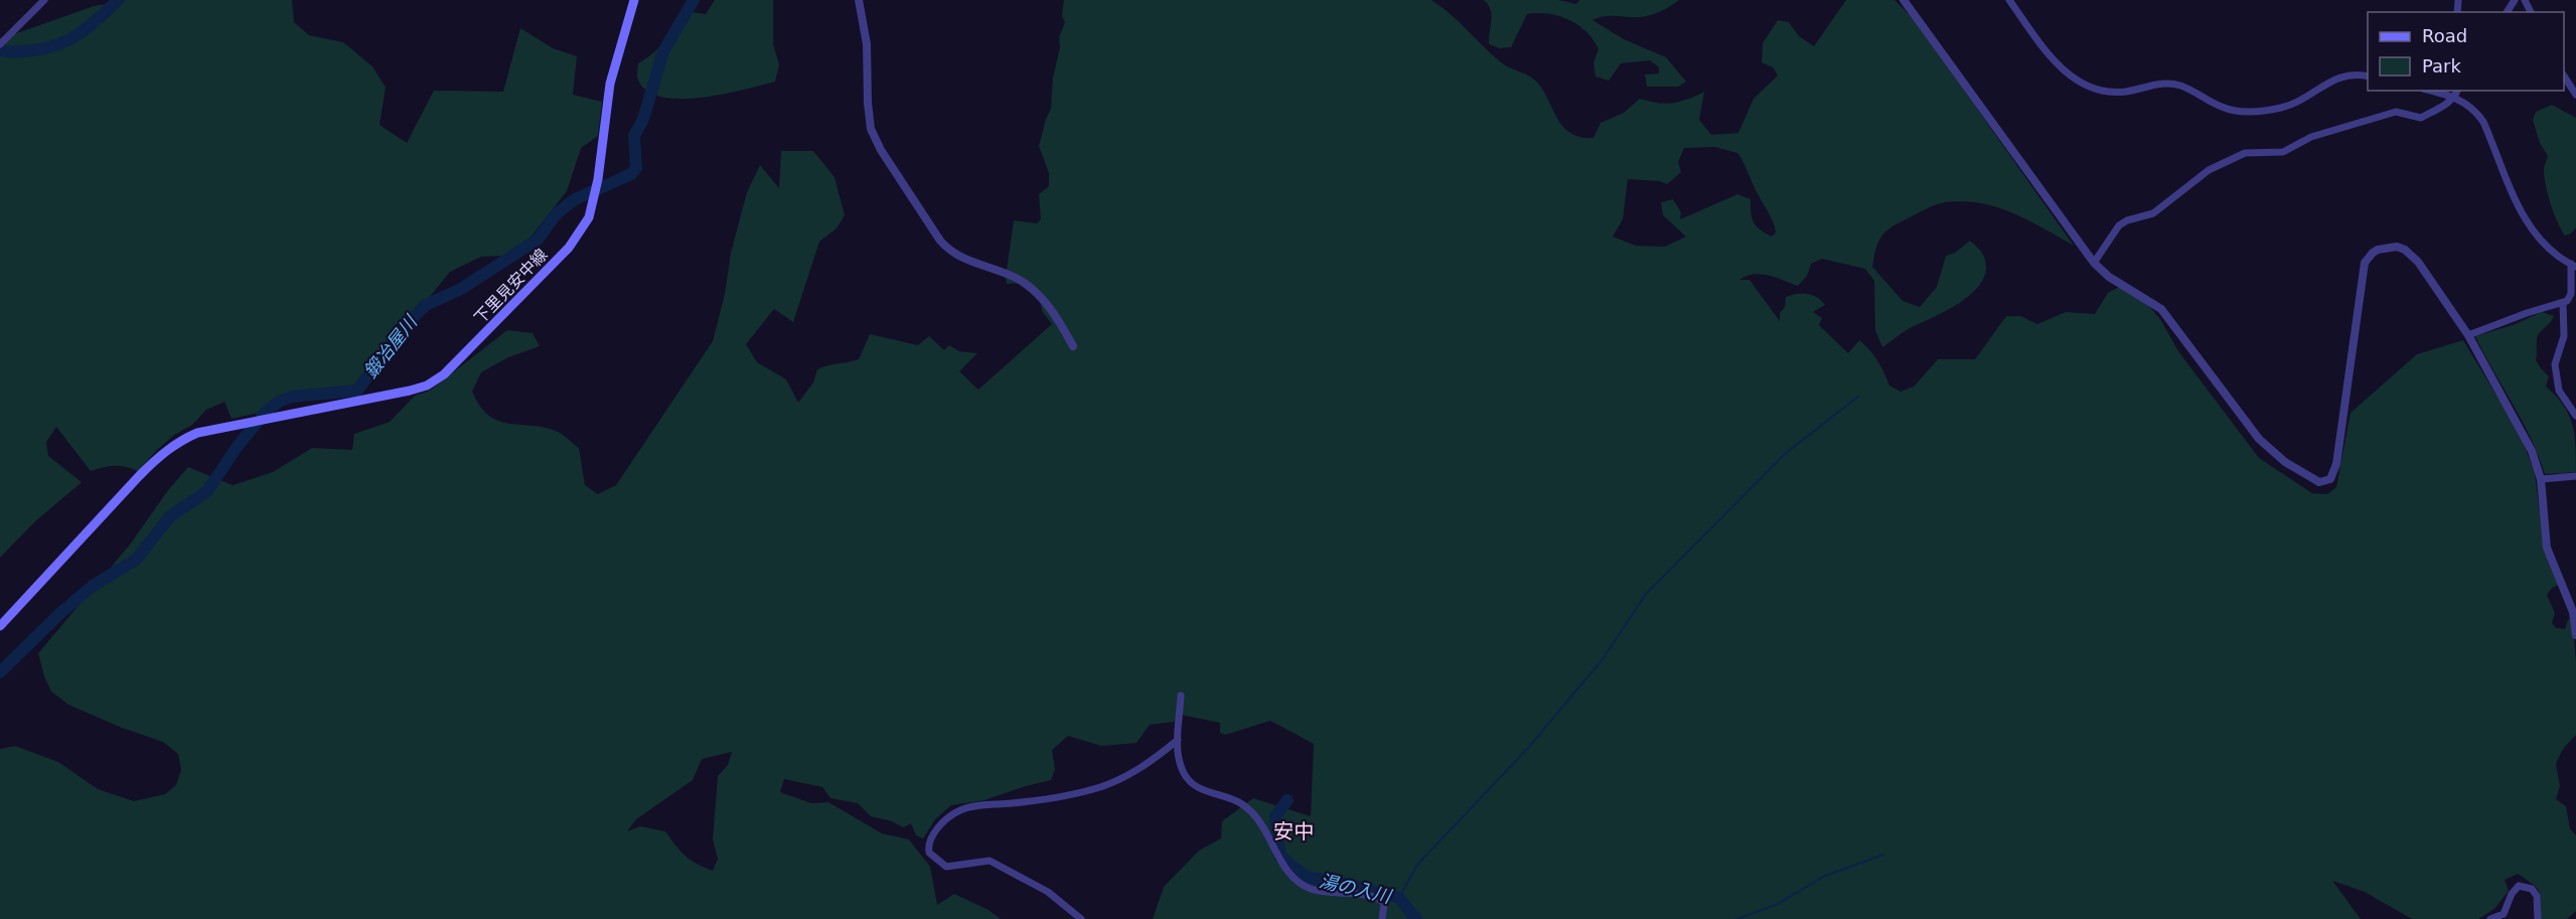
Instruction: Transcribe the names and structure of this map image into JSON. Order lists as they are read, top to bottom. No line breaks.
{"streets":{"main road":["下里見安中線"]},"districts":["安中"],"water":["鍛冶屋川","湯の入川"],"legend":["Road","Park"]}
